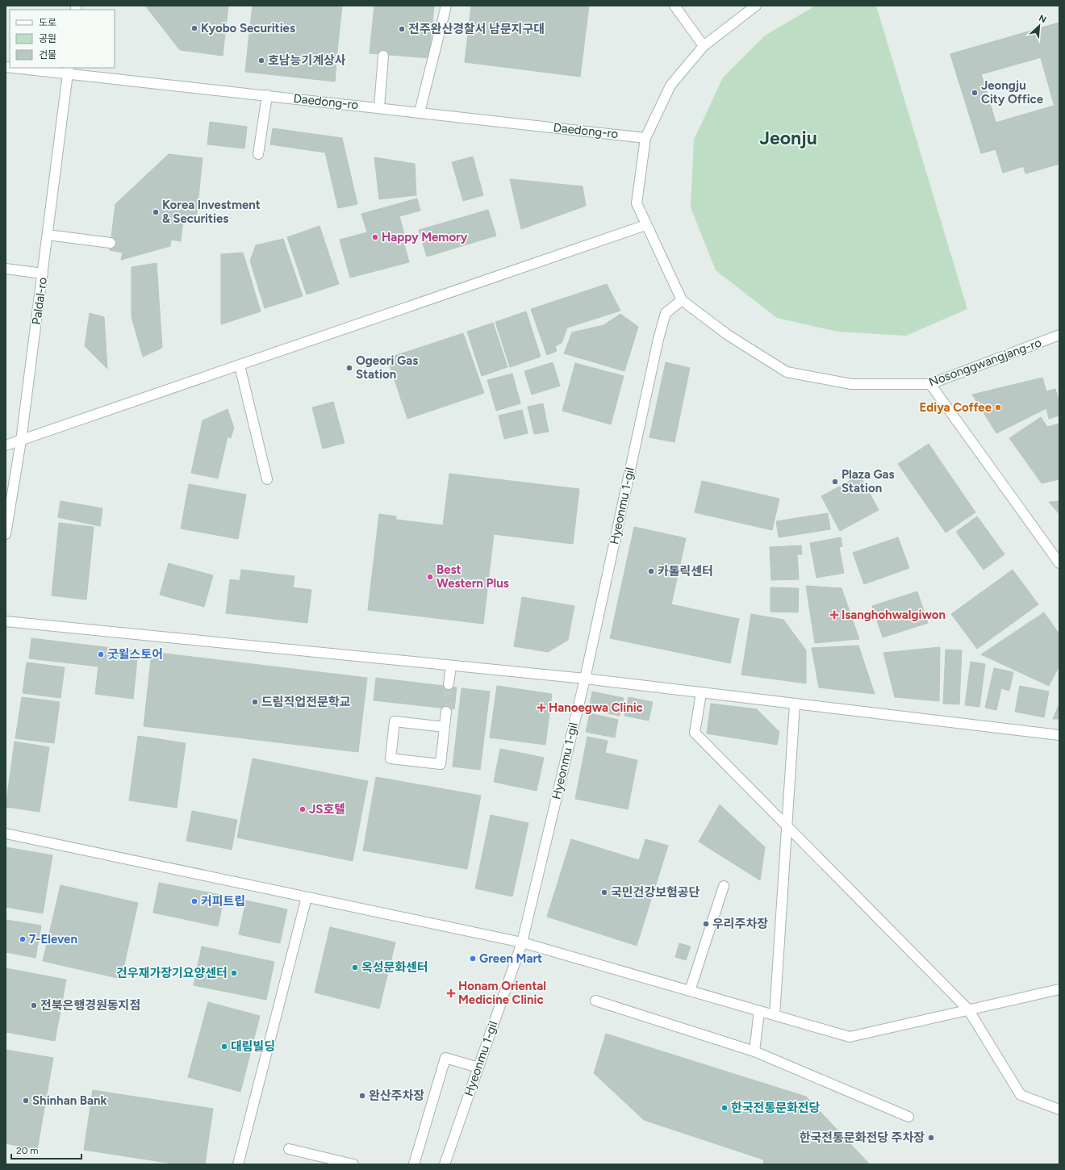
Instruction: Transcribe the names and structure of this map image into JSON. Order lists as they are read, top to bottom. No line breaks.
{"streets":{"street":["Daedong-ro","Paldal-ro","Nosonggwangjang-ro","Hyeonmu 1-gil"]},"crossings":[["Daedong-ro","Paldal-ro"],["Daedong-ro","Nosonggwangjang-ro"],["Nosonggwangjang-ro","Hyeonmu 1-gil"]],"districts":["Jeonju"],"places":{"other":["Kyobo Securities","전주완산경찰서 남문지구대","호남능기계상사","Jeongju City Office","Korea Investment & Securities","Happy Memory","Ogeori Gas Station","Ediya Coffee","Plaza Gas Station","카톨릭센터","Best Western Plus","굿윌스토어","드림직업전문학교","JS호텔","국민건강보험공단","커피트립","우리주차장","7-Eleven","Green Mart","옥성문화센터","건우재가장기요양센터","전북은행경원동지점","대림빌딩","완산주차장","Shinhan Bank","한국전통문화전당","한국전통문화전당 주차장"],"health":["Isanghohwalgiwon","Hanoegwa Clinic","Honam Oriental Medicine Clinic"]},"legend":["도로","공원","건물"],"scale_bar":"20 m","north":"top right"}
